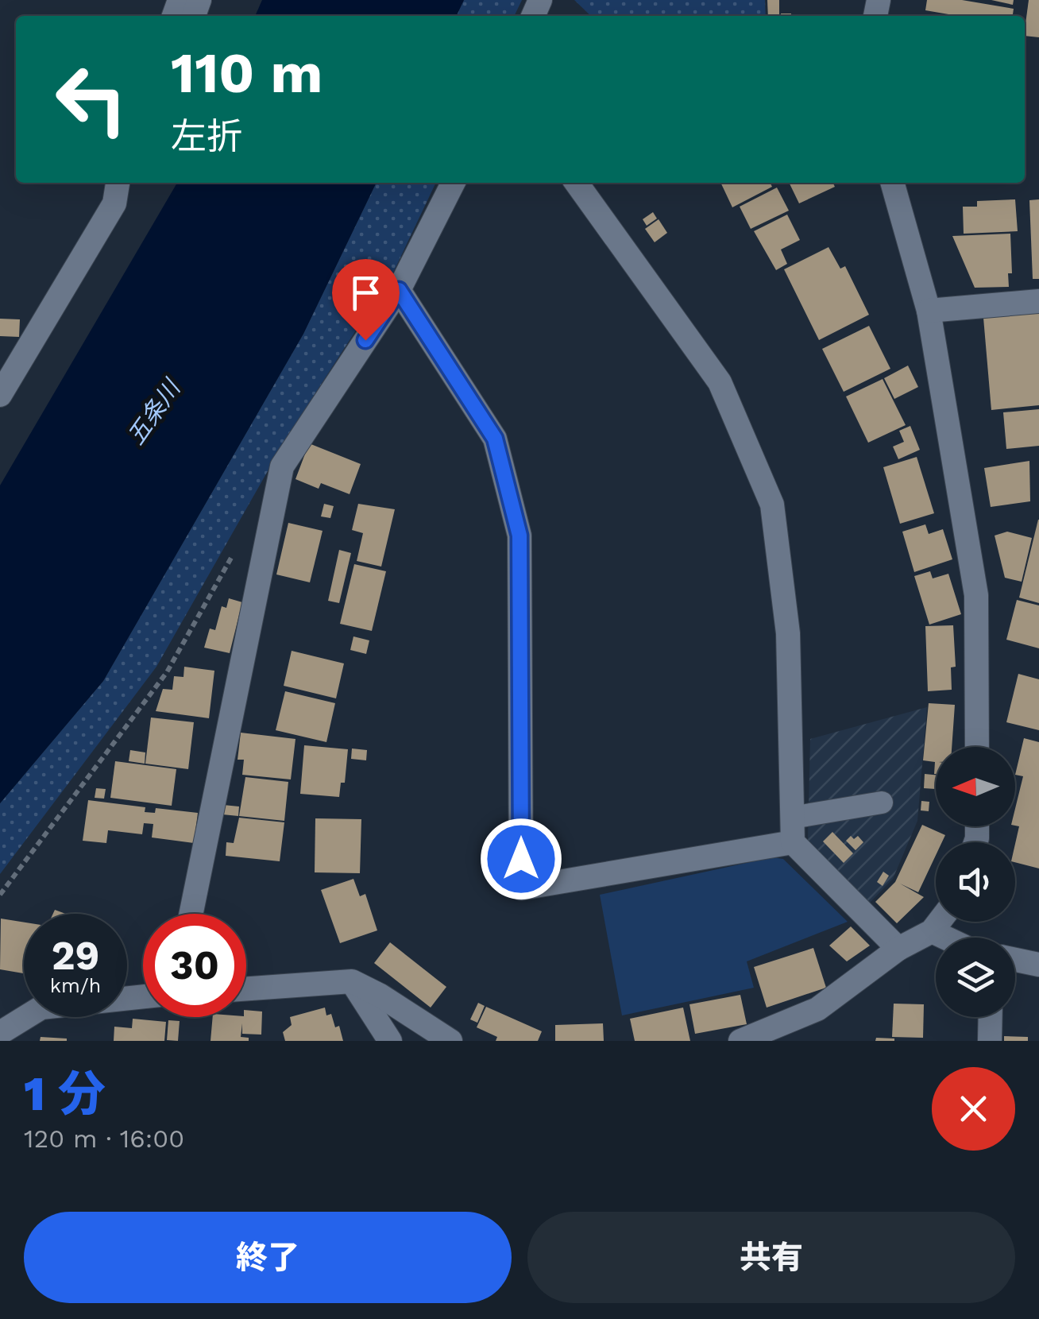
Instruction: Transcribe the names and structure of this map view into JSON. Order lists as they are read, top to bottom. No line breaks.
{"water":["五条川"],"north":"left","page":{"turn":["110 m","左折"],"speed":"29 km/h","limit":"30","heading":["1 分","120 m · 16:00"],"buttons":["終了","共有"]}}
